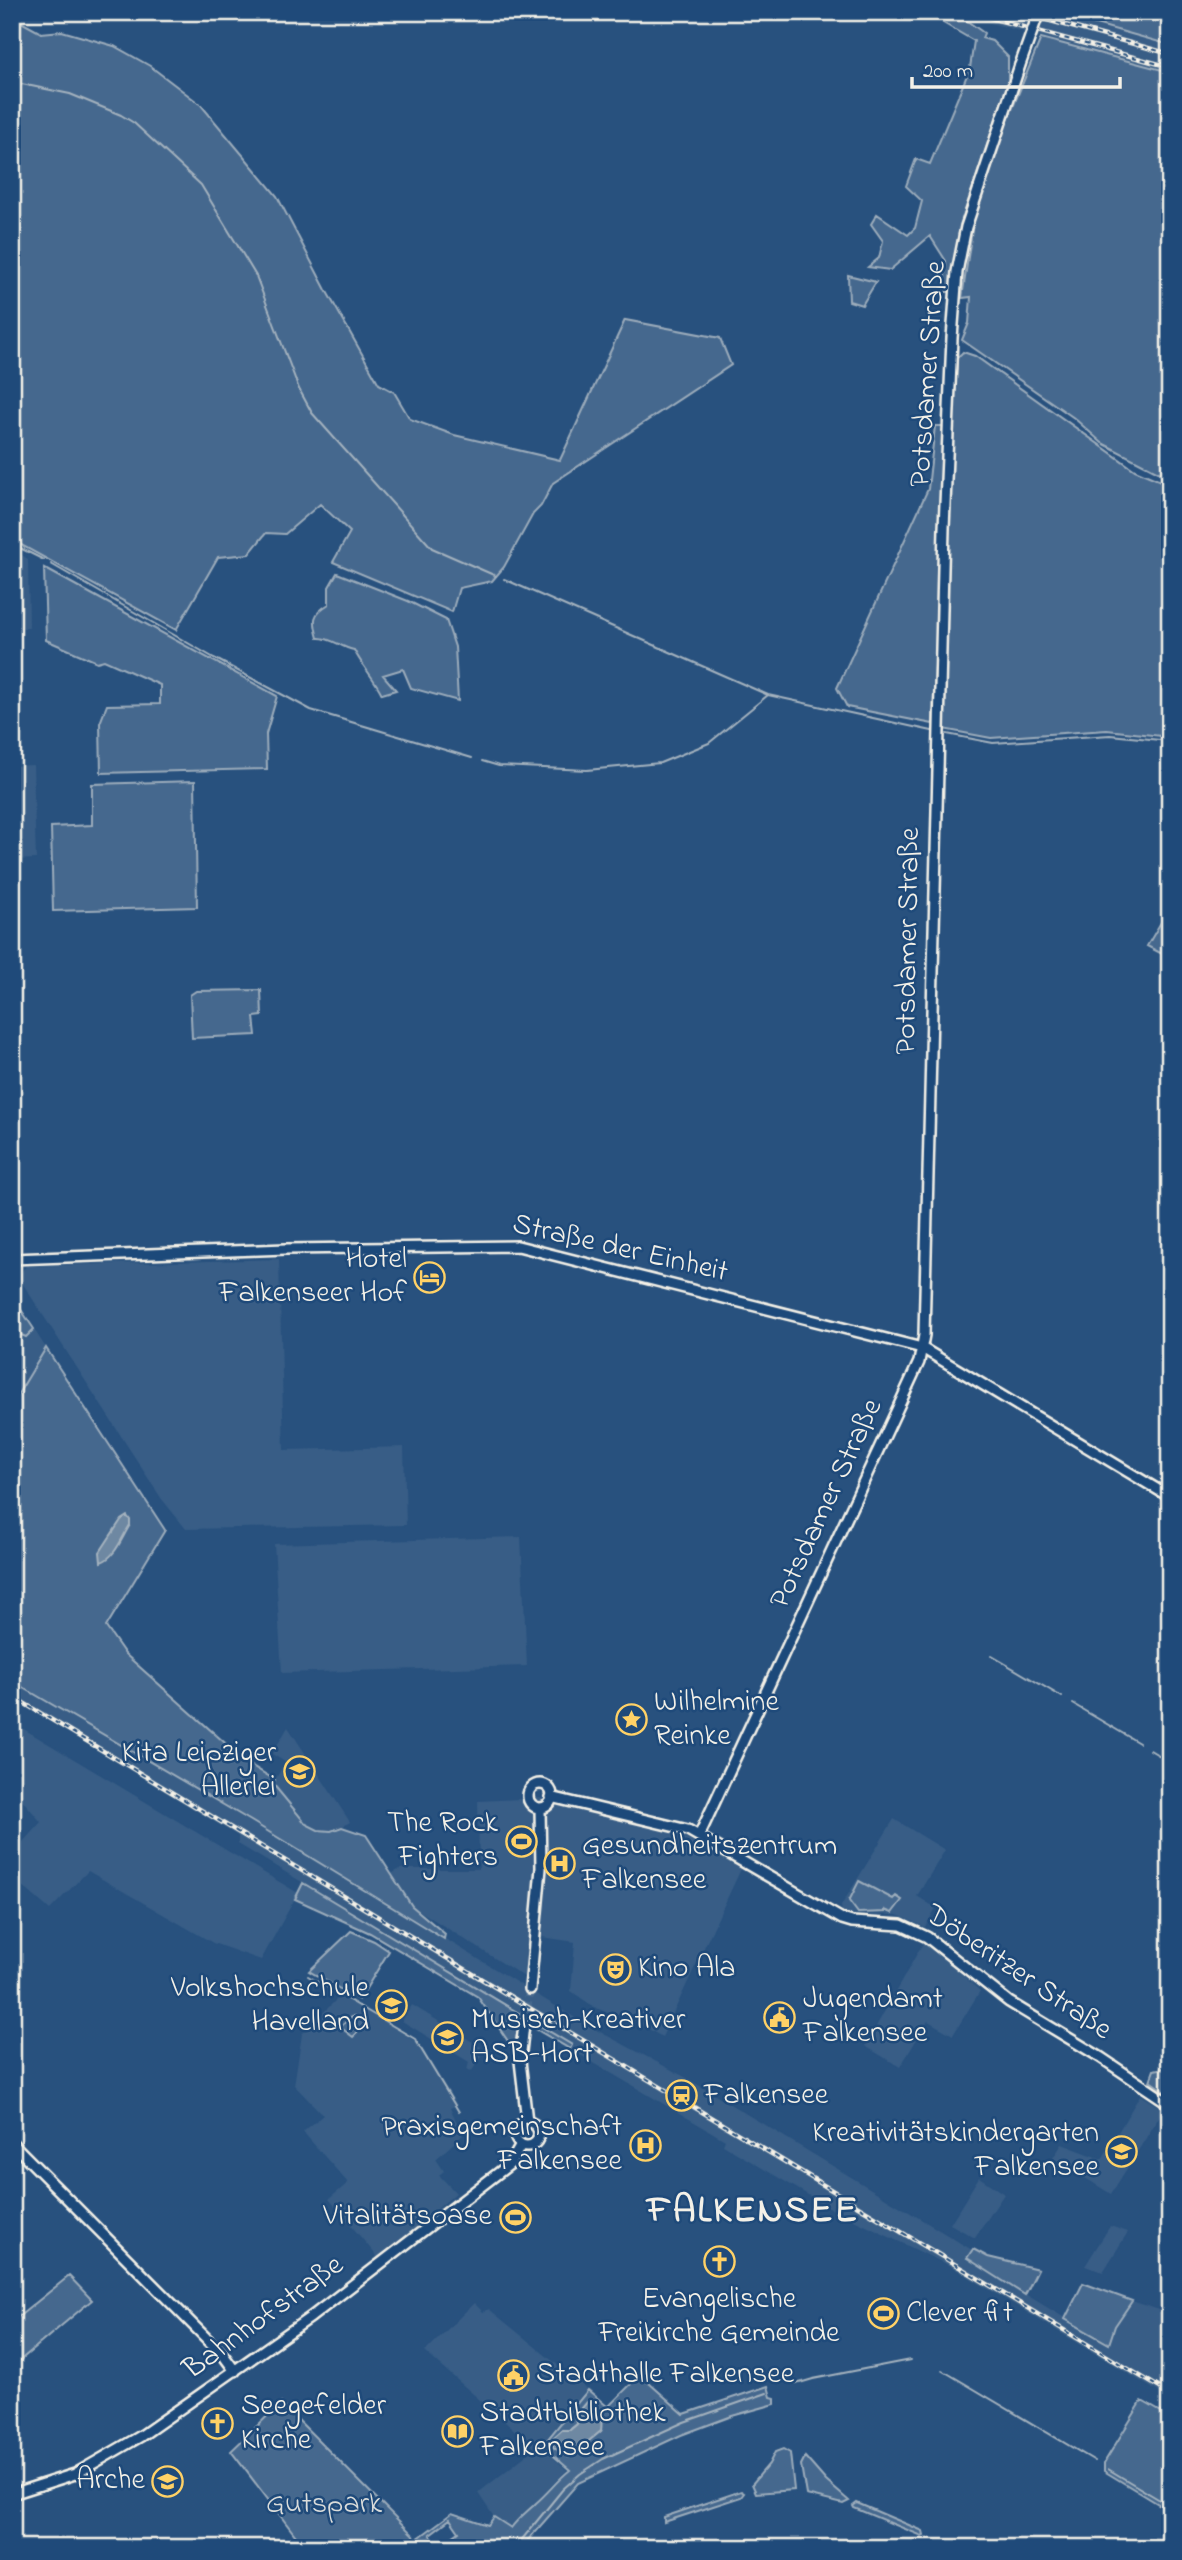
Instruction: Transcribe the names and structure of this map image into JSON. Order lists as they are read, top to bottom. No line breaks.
{"streets":{"street":["Potsdamer Straße","Straße der Einheit","Döberitzer Straße","Bahnhofstraße"]},"crossings":[["Potsdamer Straße","Straße der Einheit"],["Potsdamer Straße","Döberitzer Straße"]],"districts":["FALKENSEE"],"parks":["Gutspark"],"places":{"hotel":["Hotel Falkenseer Hof"],"place":["Wilhelmine Reinke"],"school or university":["Kita Leipziger Allerlei","Volkshochschule Havelland","Musisch-Kreativer ASB-Hort","Kreativitätskindergarten Falkensee","Arche"],"sports":["The Rock Fighters","Vitalitätsoase","Clever fit"],"hospital":["Gesundheitszentrum Falkensee","Praxisgemeinschaft Falkensee"],"theatre":["Kino Ala"],"public building":["Jugendamt Falkensee","Stadthalle Falkensee"],"station":["Falkensee"],"church":["Evangelische Freikirche Gemeinde","Seegefelder Kirche"],"library":["Stadtbibliothek Falkensee"]},"scale_bar":"200 m"}
